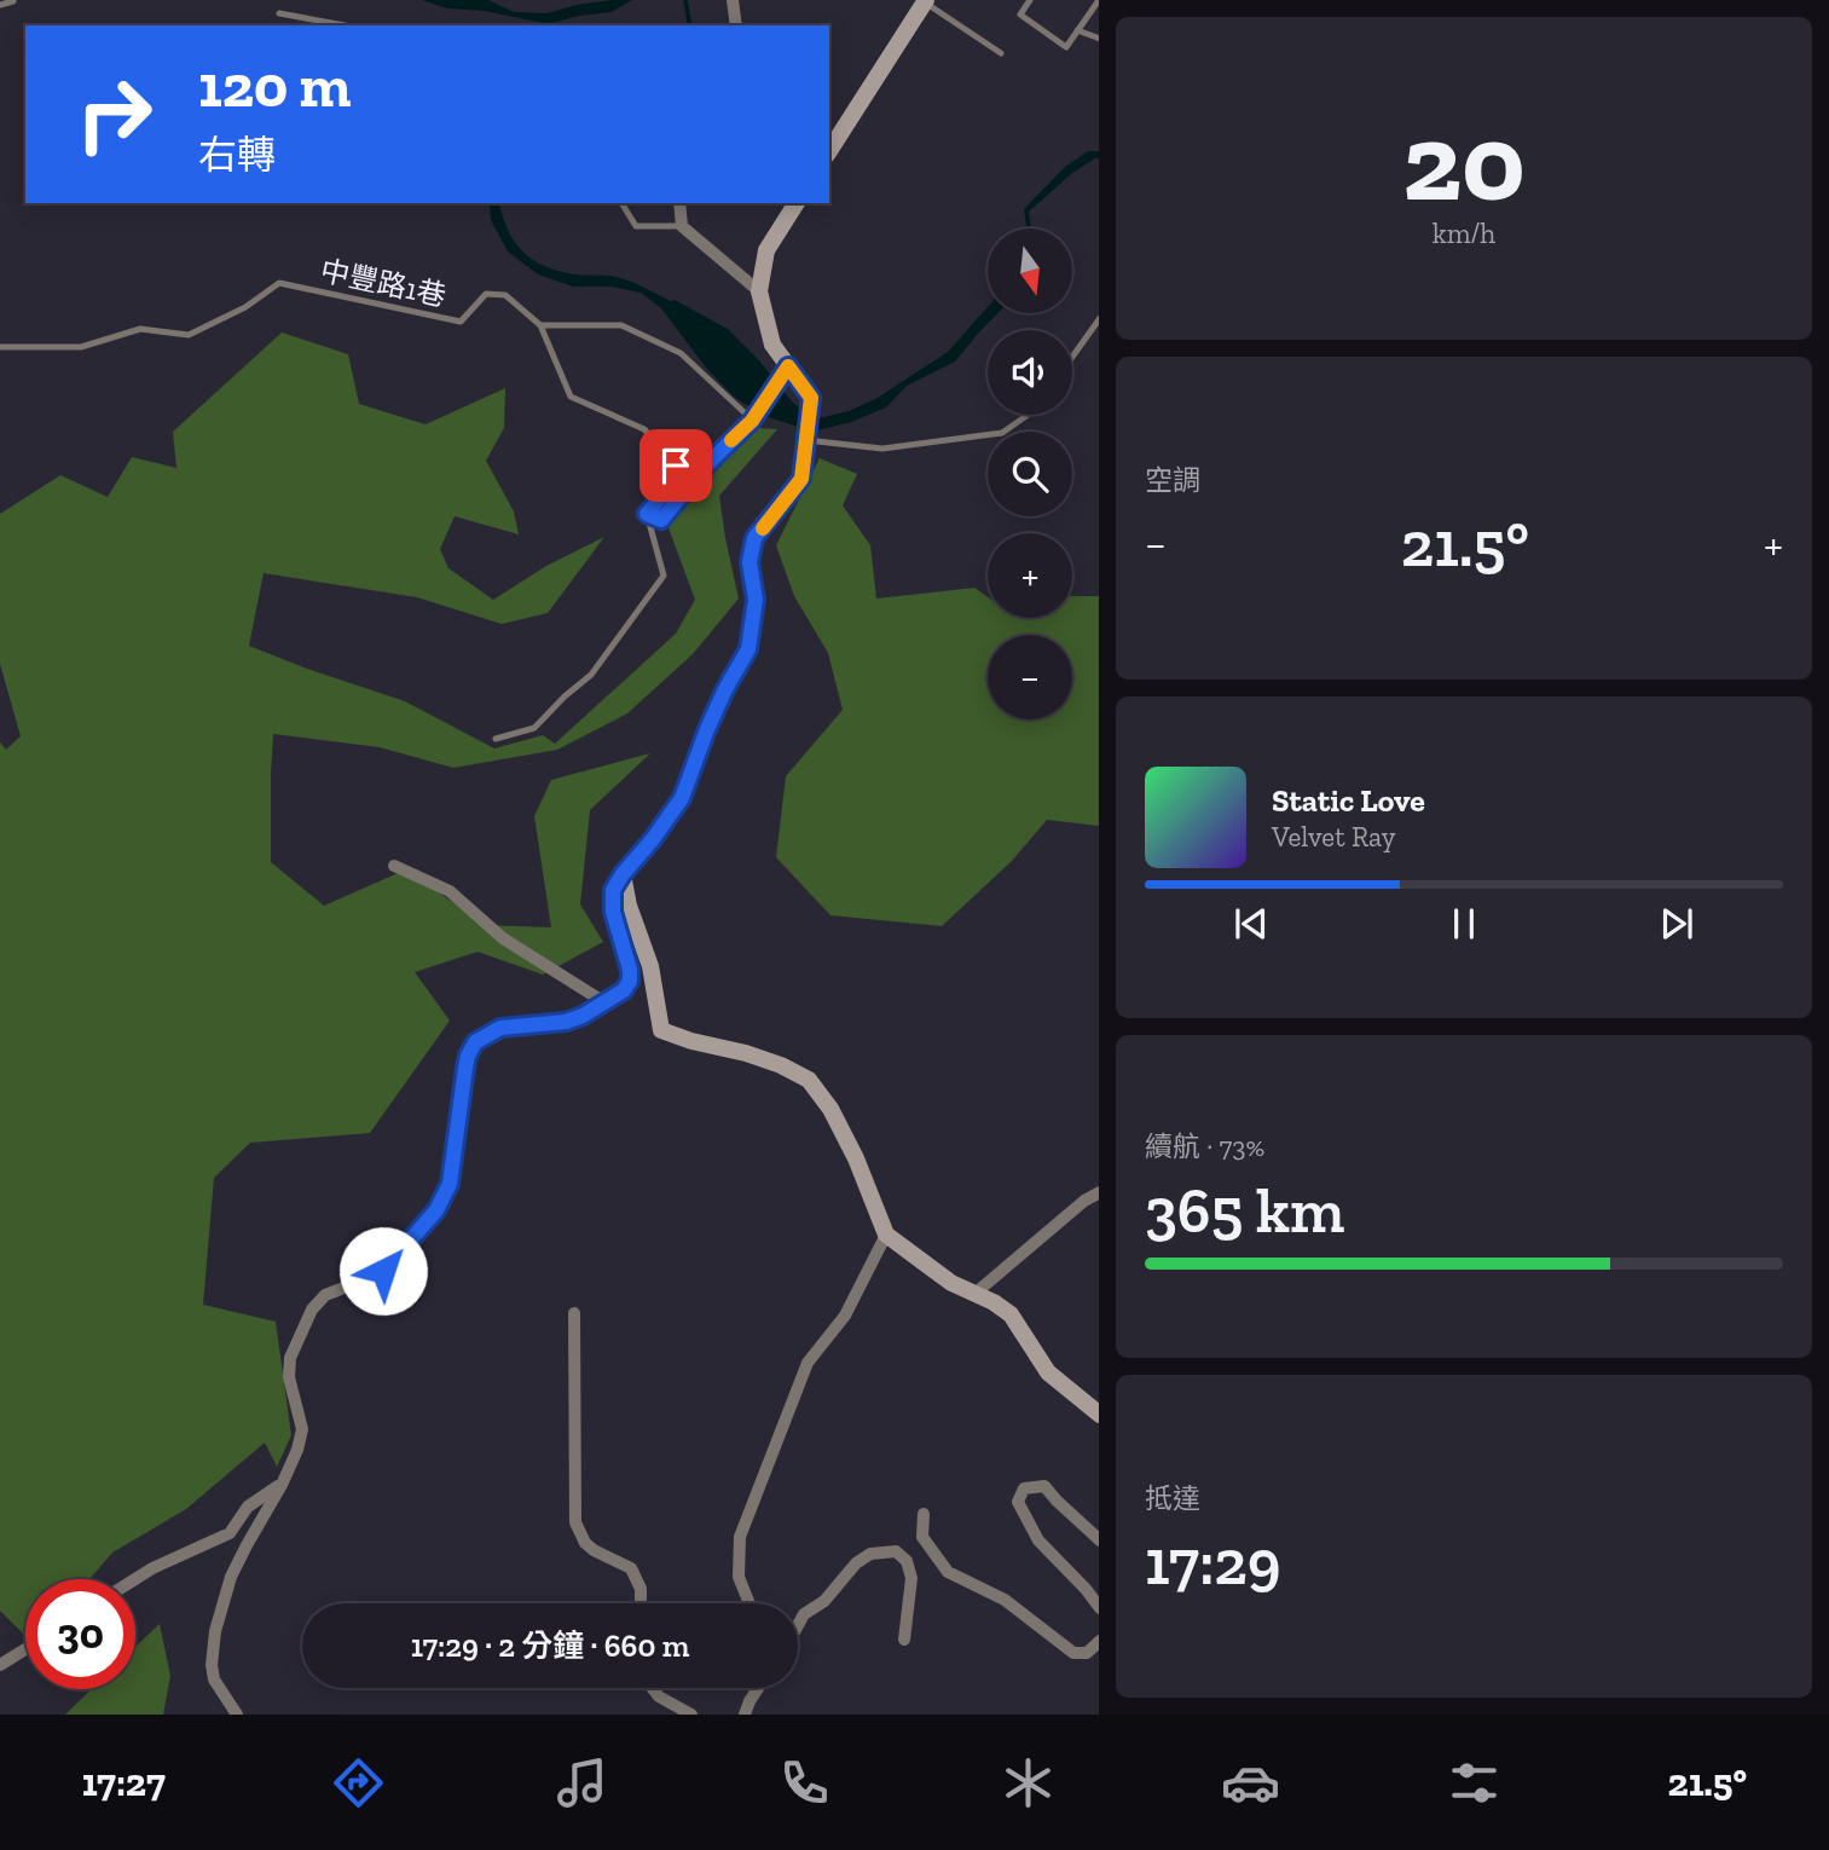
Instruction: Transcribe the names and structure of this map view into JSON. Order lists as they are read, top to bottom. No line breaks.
{"streets":{"lane":["中豐路1巷"]},"north":"bottom","page":{"tile":[["20","km/h"],"空調",["續航 · 73%","365 km"],["抵達","17:29"]],"turn":["120 m","右轉"],"map_buttons":["+","−"],"heat":["−","21.5°","+"],"song":["Static Love","Velvet Ray"],"limit":"30","trip":"17:29 · 2 分鐘 · 660 m","tabs":["17:27","21.5°"]}}
